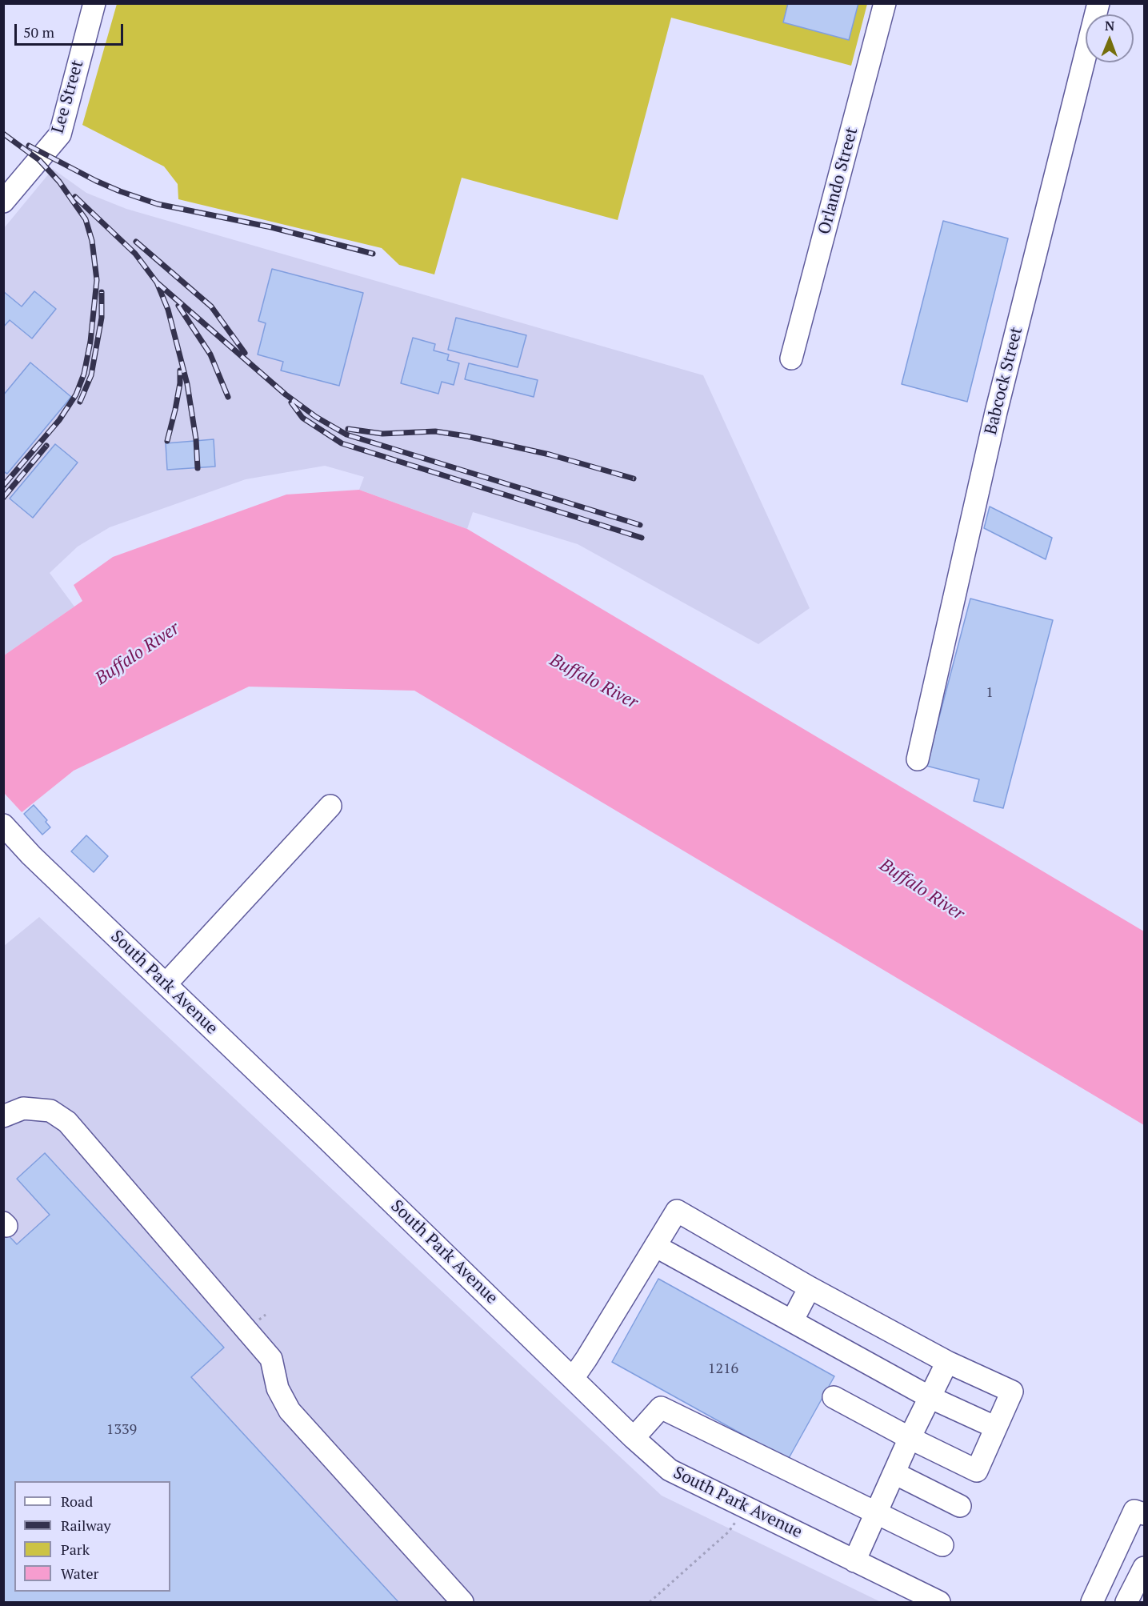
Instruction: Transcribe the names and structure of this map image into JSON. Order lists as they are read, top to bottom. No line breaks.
{"streets":{"street":["Lee Street","Orlando Street","Babcock Street","South Park Avenue"]},"water":["Buffalo River"],"house_numbers":["1","1216","1339"],"legend":["Road","Railway","Park","Water"],"scale_bar":"50 m","north":"top"}
